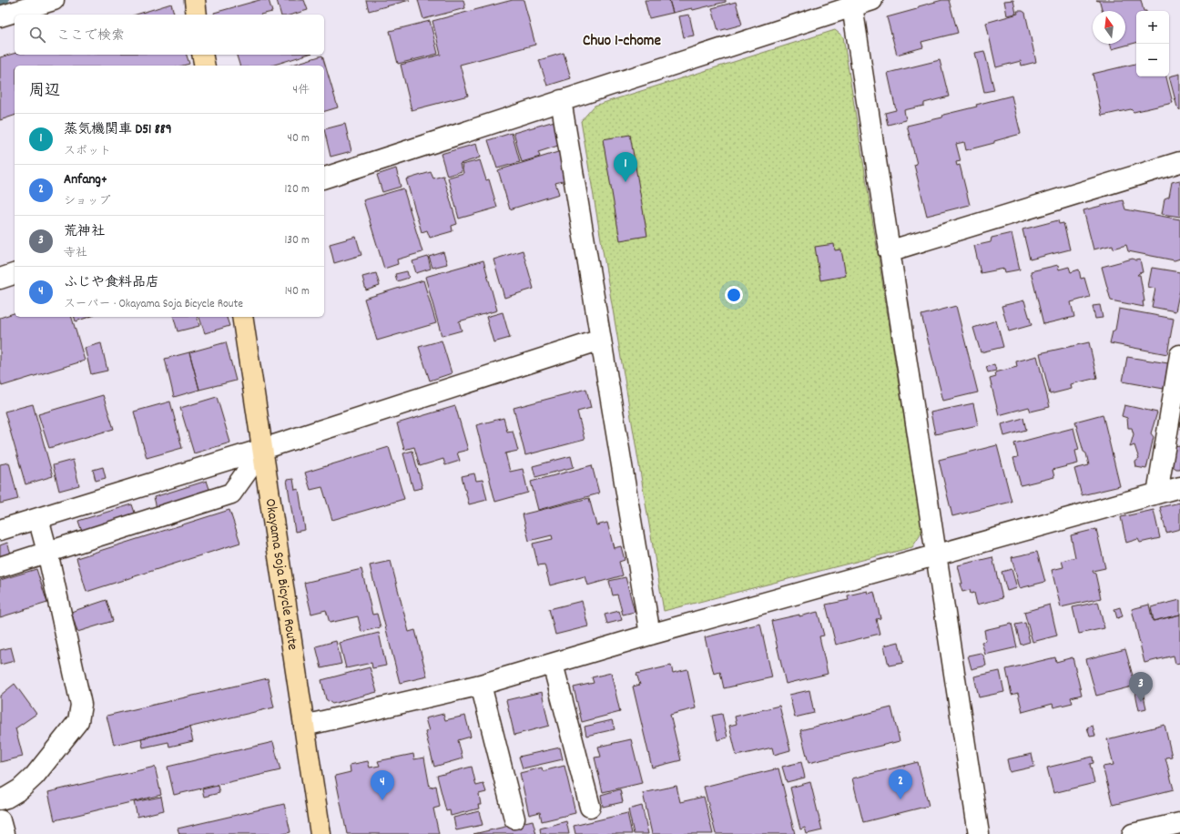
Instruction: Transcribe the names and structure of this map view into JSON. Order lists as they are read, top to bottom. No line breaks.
{"streets":{"main road":["Okayama Soja Bicycle Route"]},"districts":["Chuo 1-chome"],"north":"top","page":{"map_buttons":["+","−"],"search":"ここで検索","heading":["周辺","4件"],"list":[{"mark":"1","name":"蒸気機関車 D51 889","note":"スポット","value":"40 m"},{"mark":"2","name":"Anfang+","note":"ショップ","value":"120 m"},{"mark":"3","name":"荒神社","note":"寺社","value":"130 m"},{"mark":"4","name":"ふじや食料品店","note":"スーパー · Okayama Soja Bicycle Route","value":"140 m"}],"pins":["1","3","2","4"]}}
